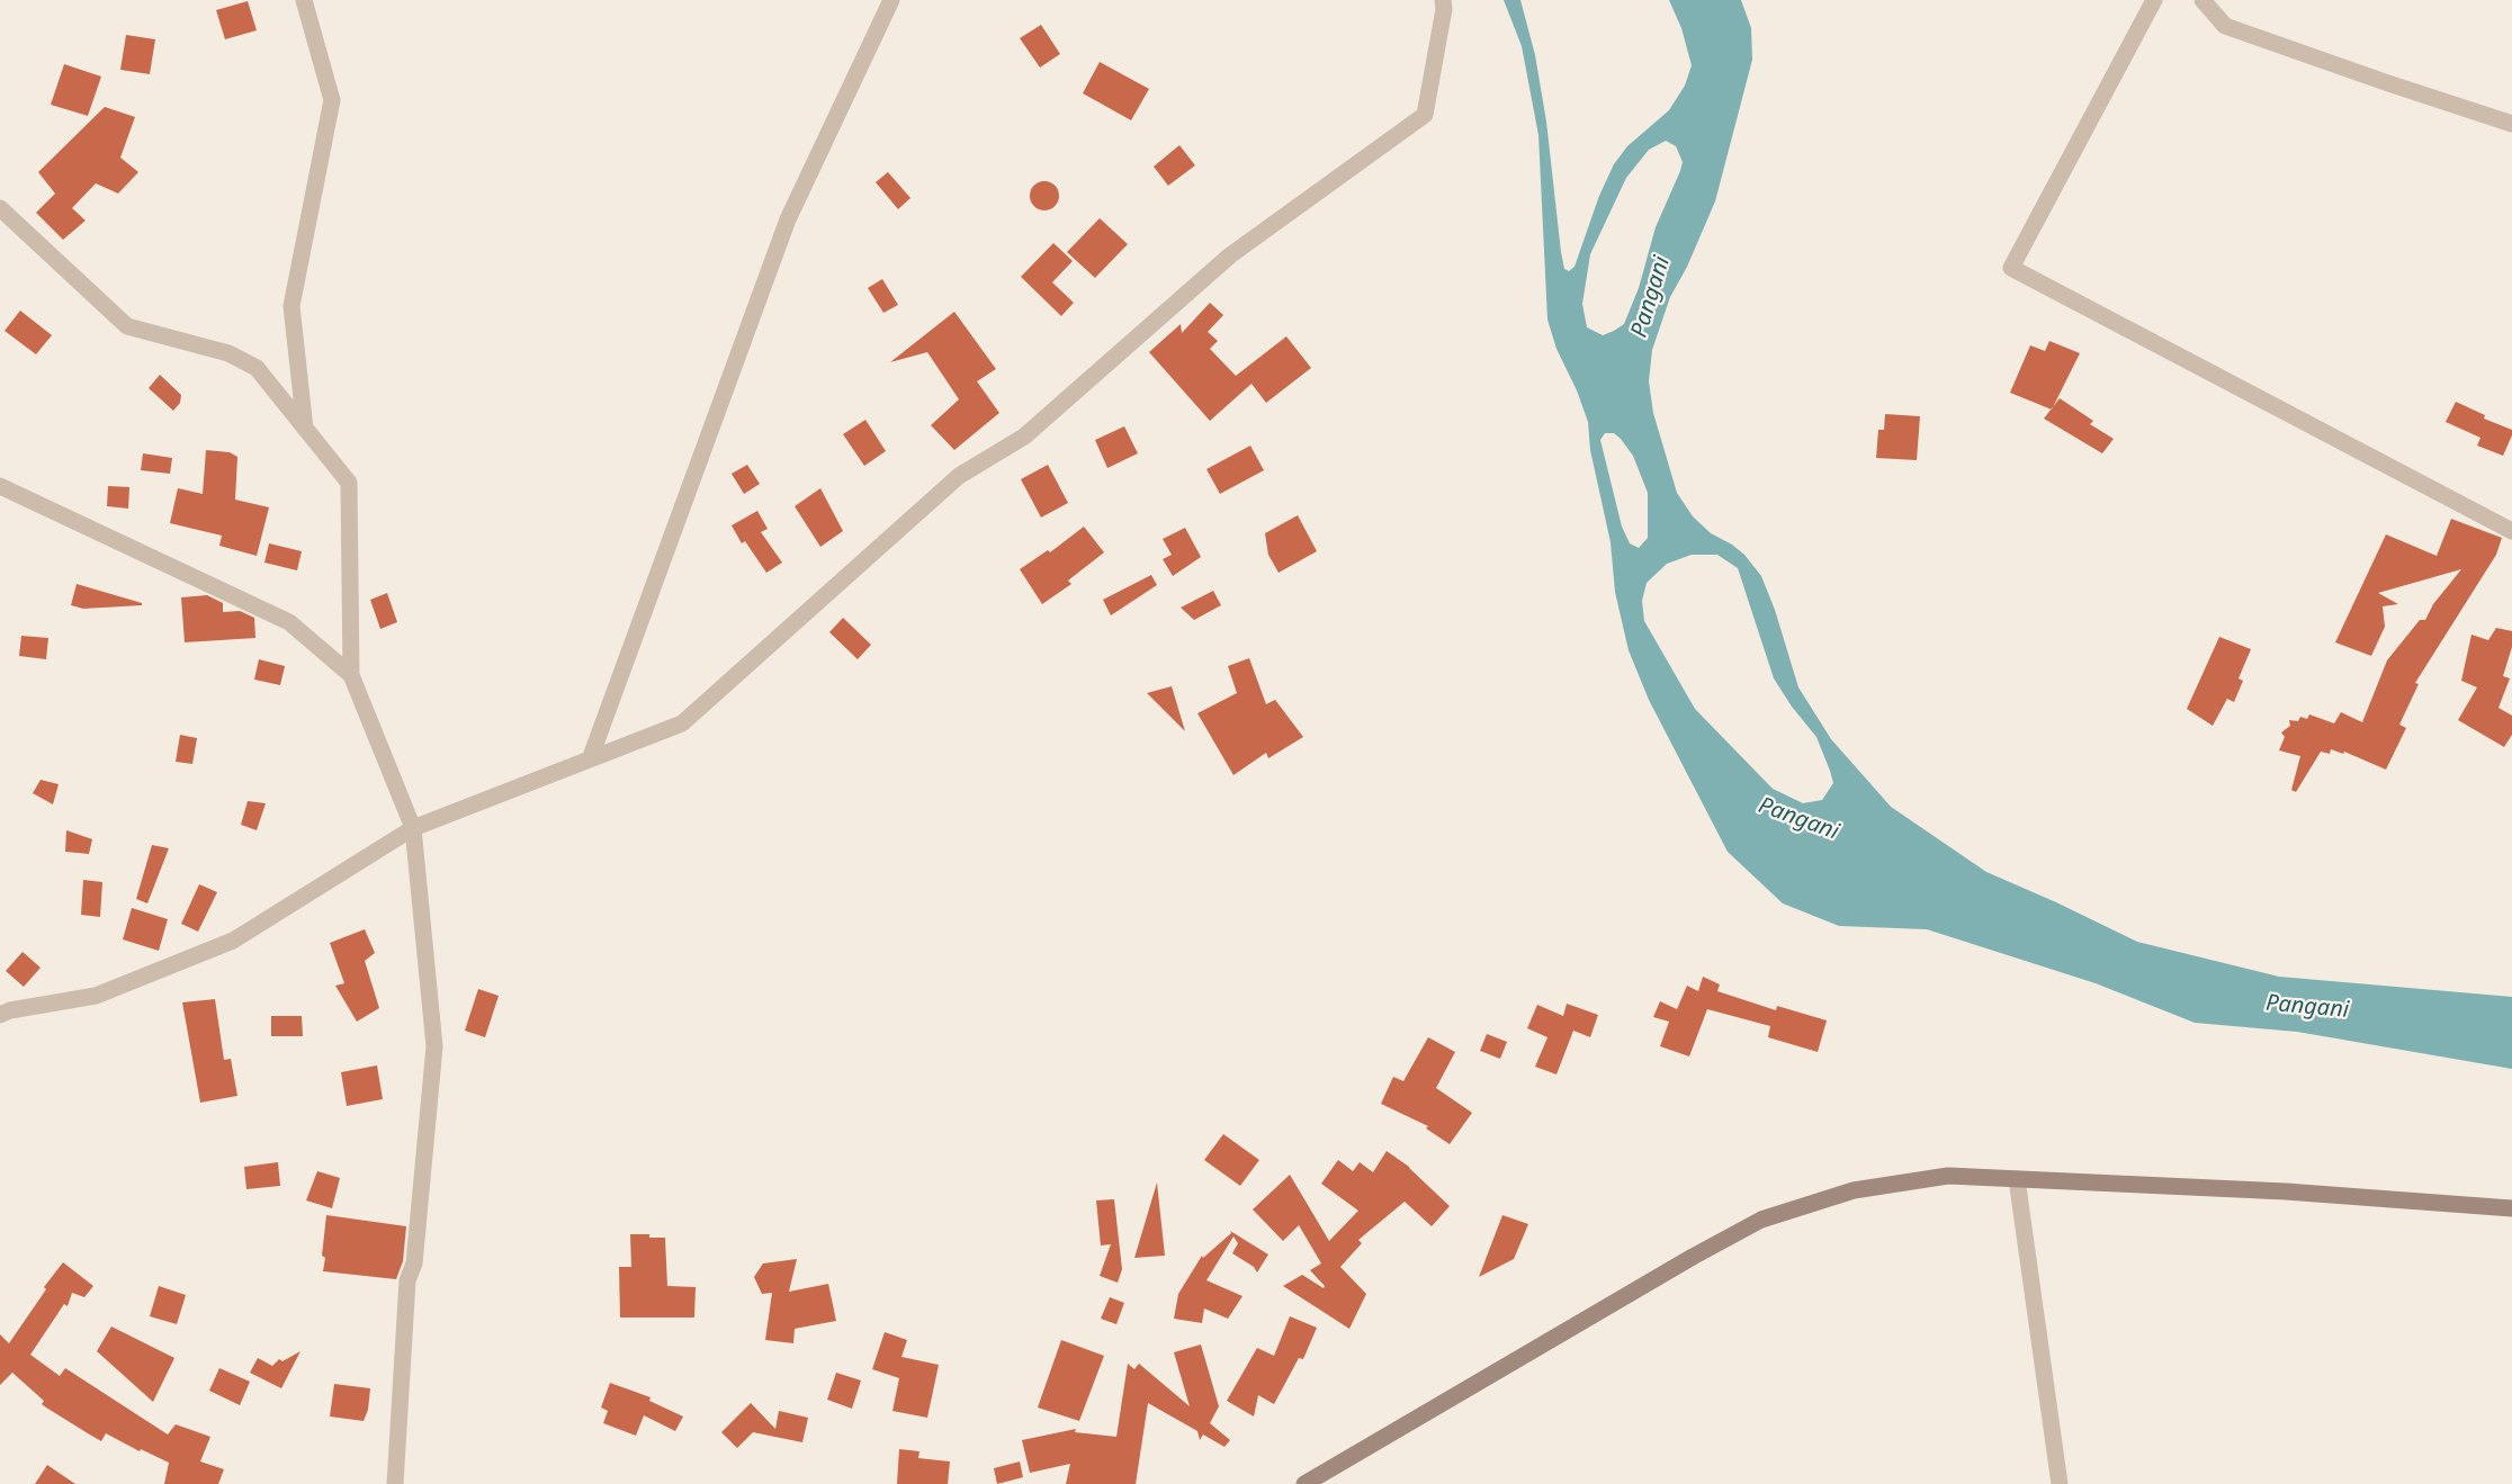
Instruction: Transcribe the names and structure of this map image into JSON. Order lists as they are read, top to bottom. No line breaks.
{"water":["Pangani"]}
